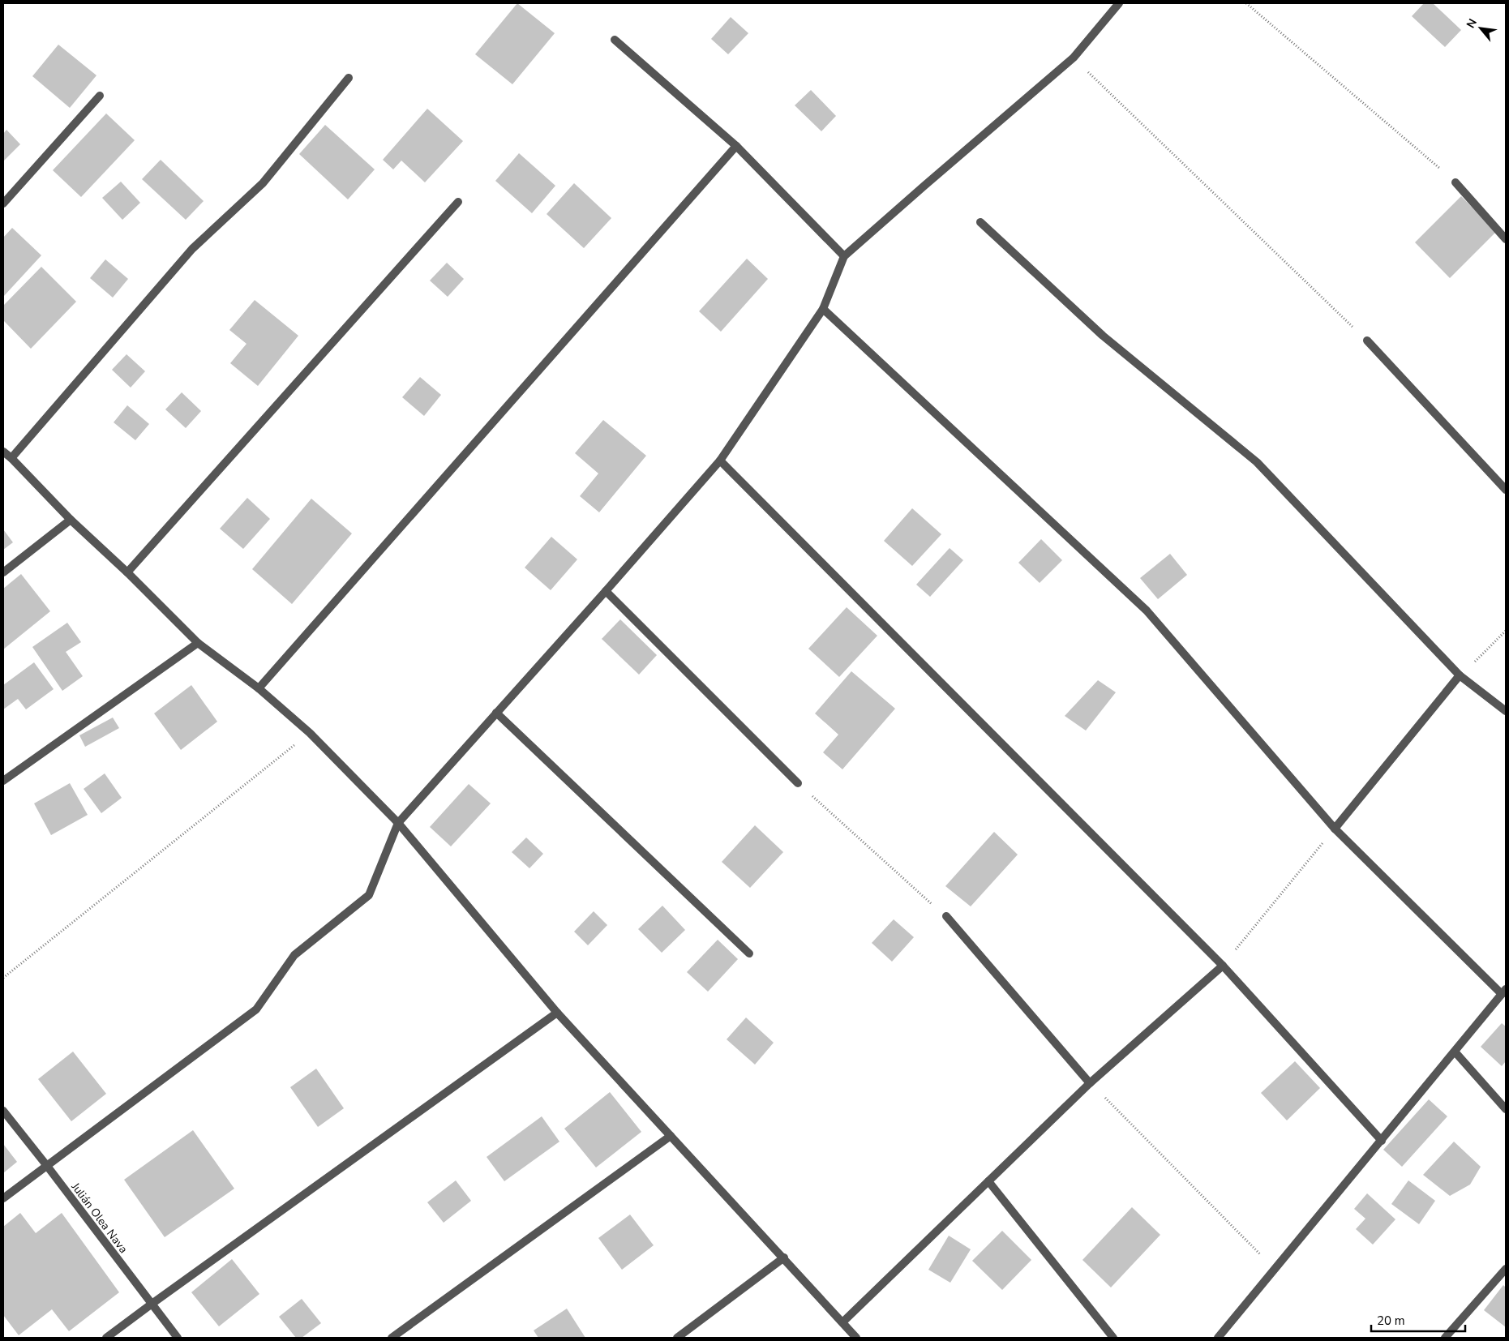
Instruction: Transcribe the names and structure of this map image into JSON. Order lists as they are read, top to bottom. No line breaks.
{"streets":{"street":["Julián Olea Nava"]},"scale_bar":"20 m","north":"top left"}
